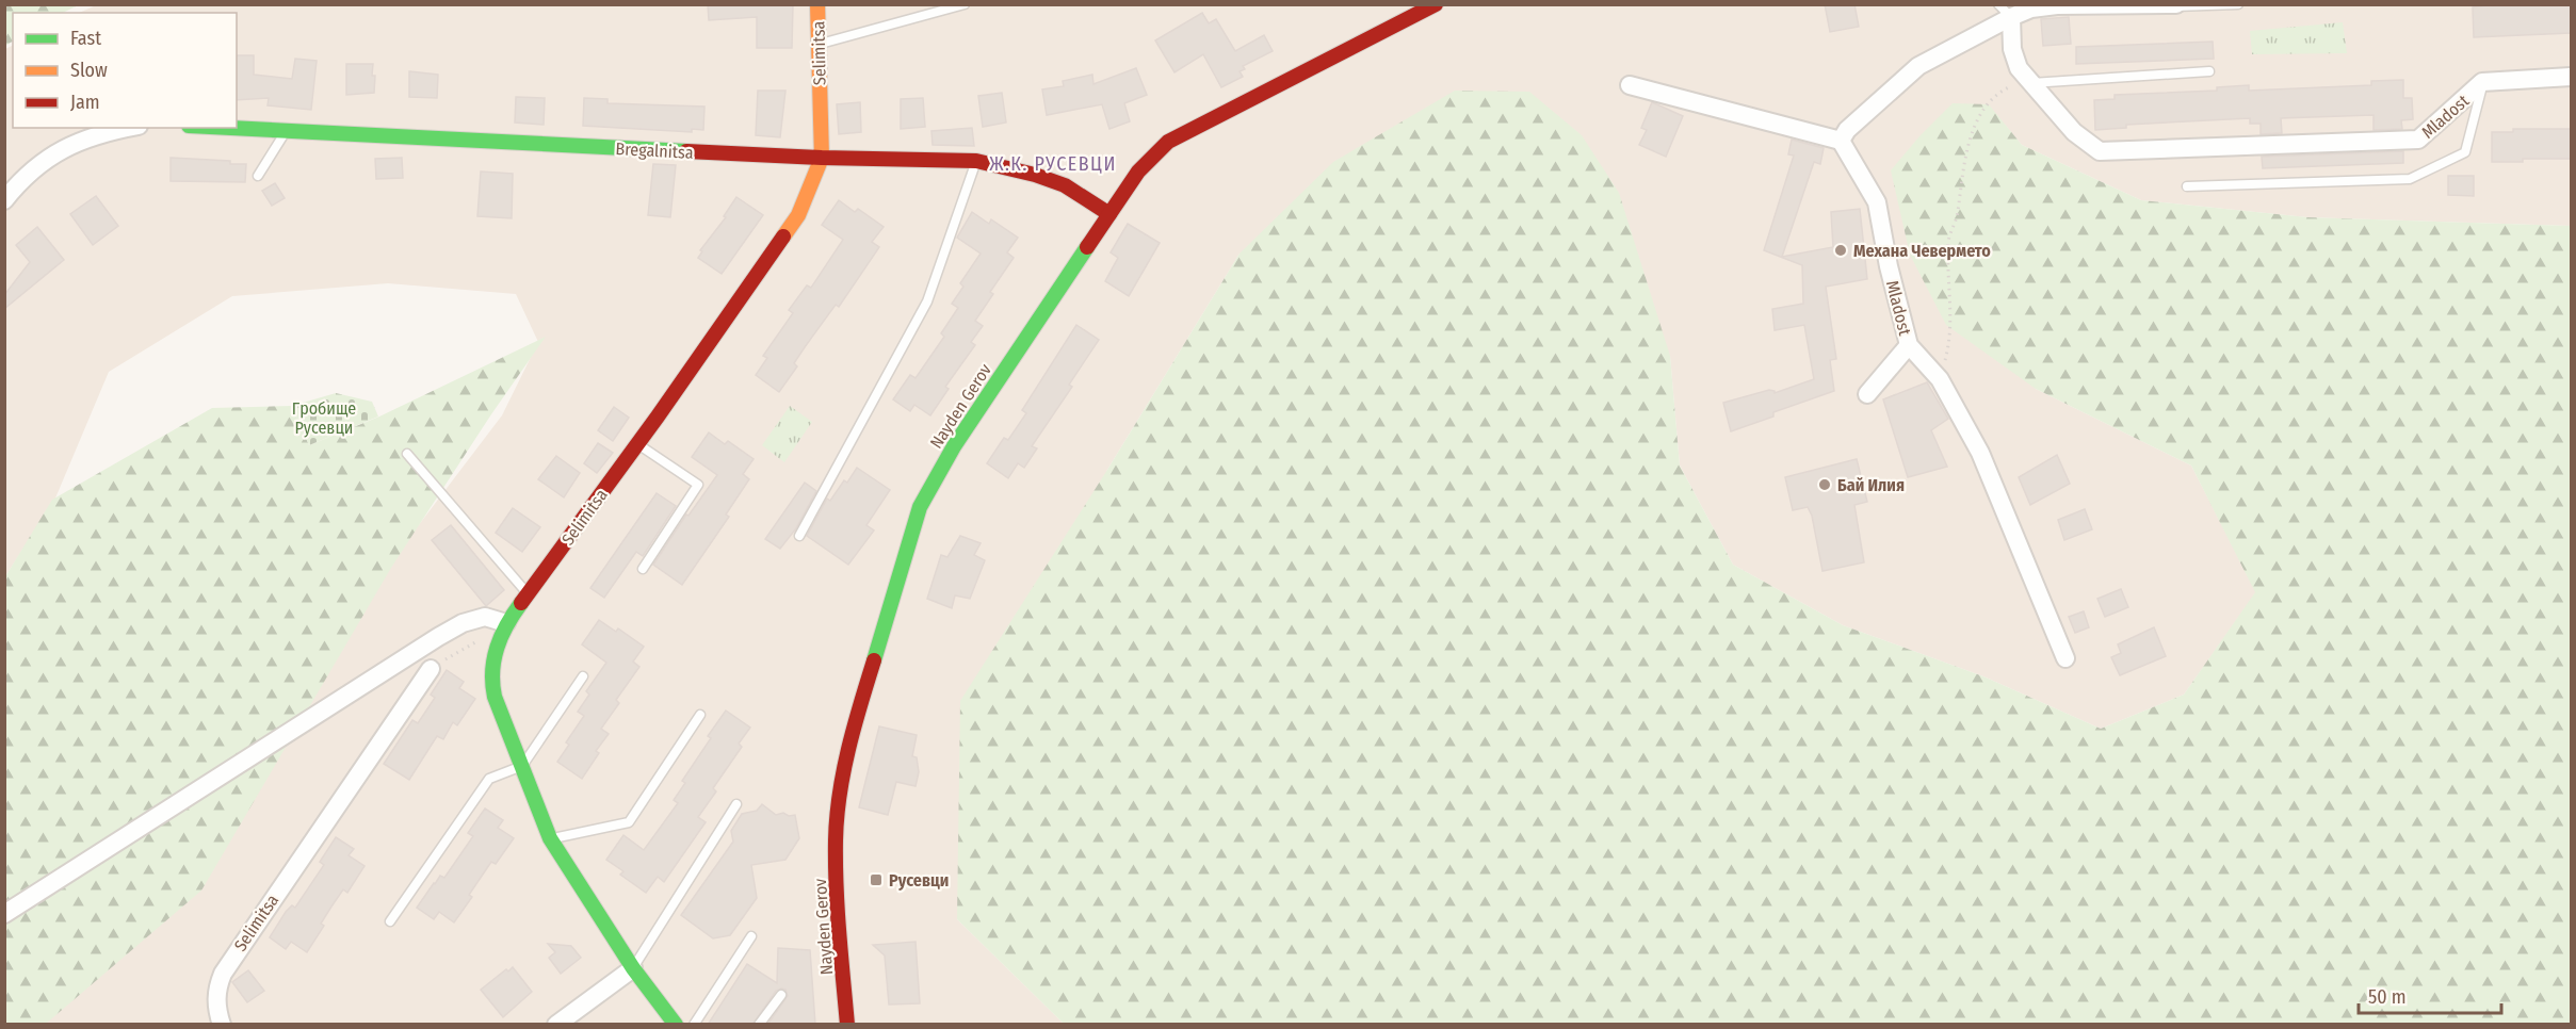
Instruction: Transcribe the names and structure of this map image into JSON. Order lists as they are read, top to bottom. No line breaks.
{"streets":{"street":["Selimitsa","Mladost","Bregalnitsa","Nayden Gerov"]},"crossings":[["Selimitsa","Bregalnitsa"],["Bregalnitsa","Nayden Gerov"]],"districts":["Ж.К. РУСЕВЦИ"],"parks":["Гробище Русевци"],"places":{"other":["Механа Чевермето","Бай Илия"],"transit":["Русевци"]},"legend":["Fast","Slow","Jam"],"scale_bar":"50 m"}
